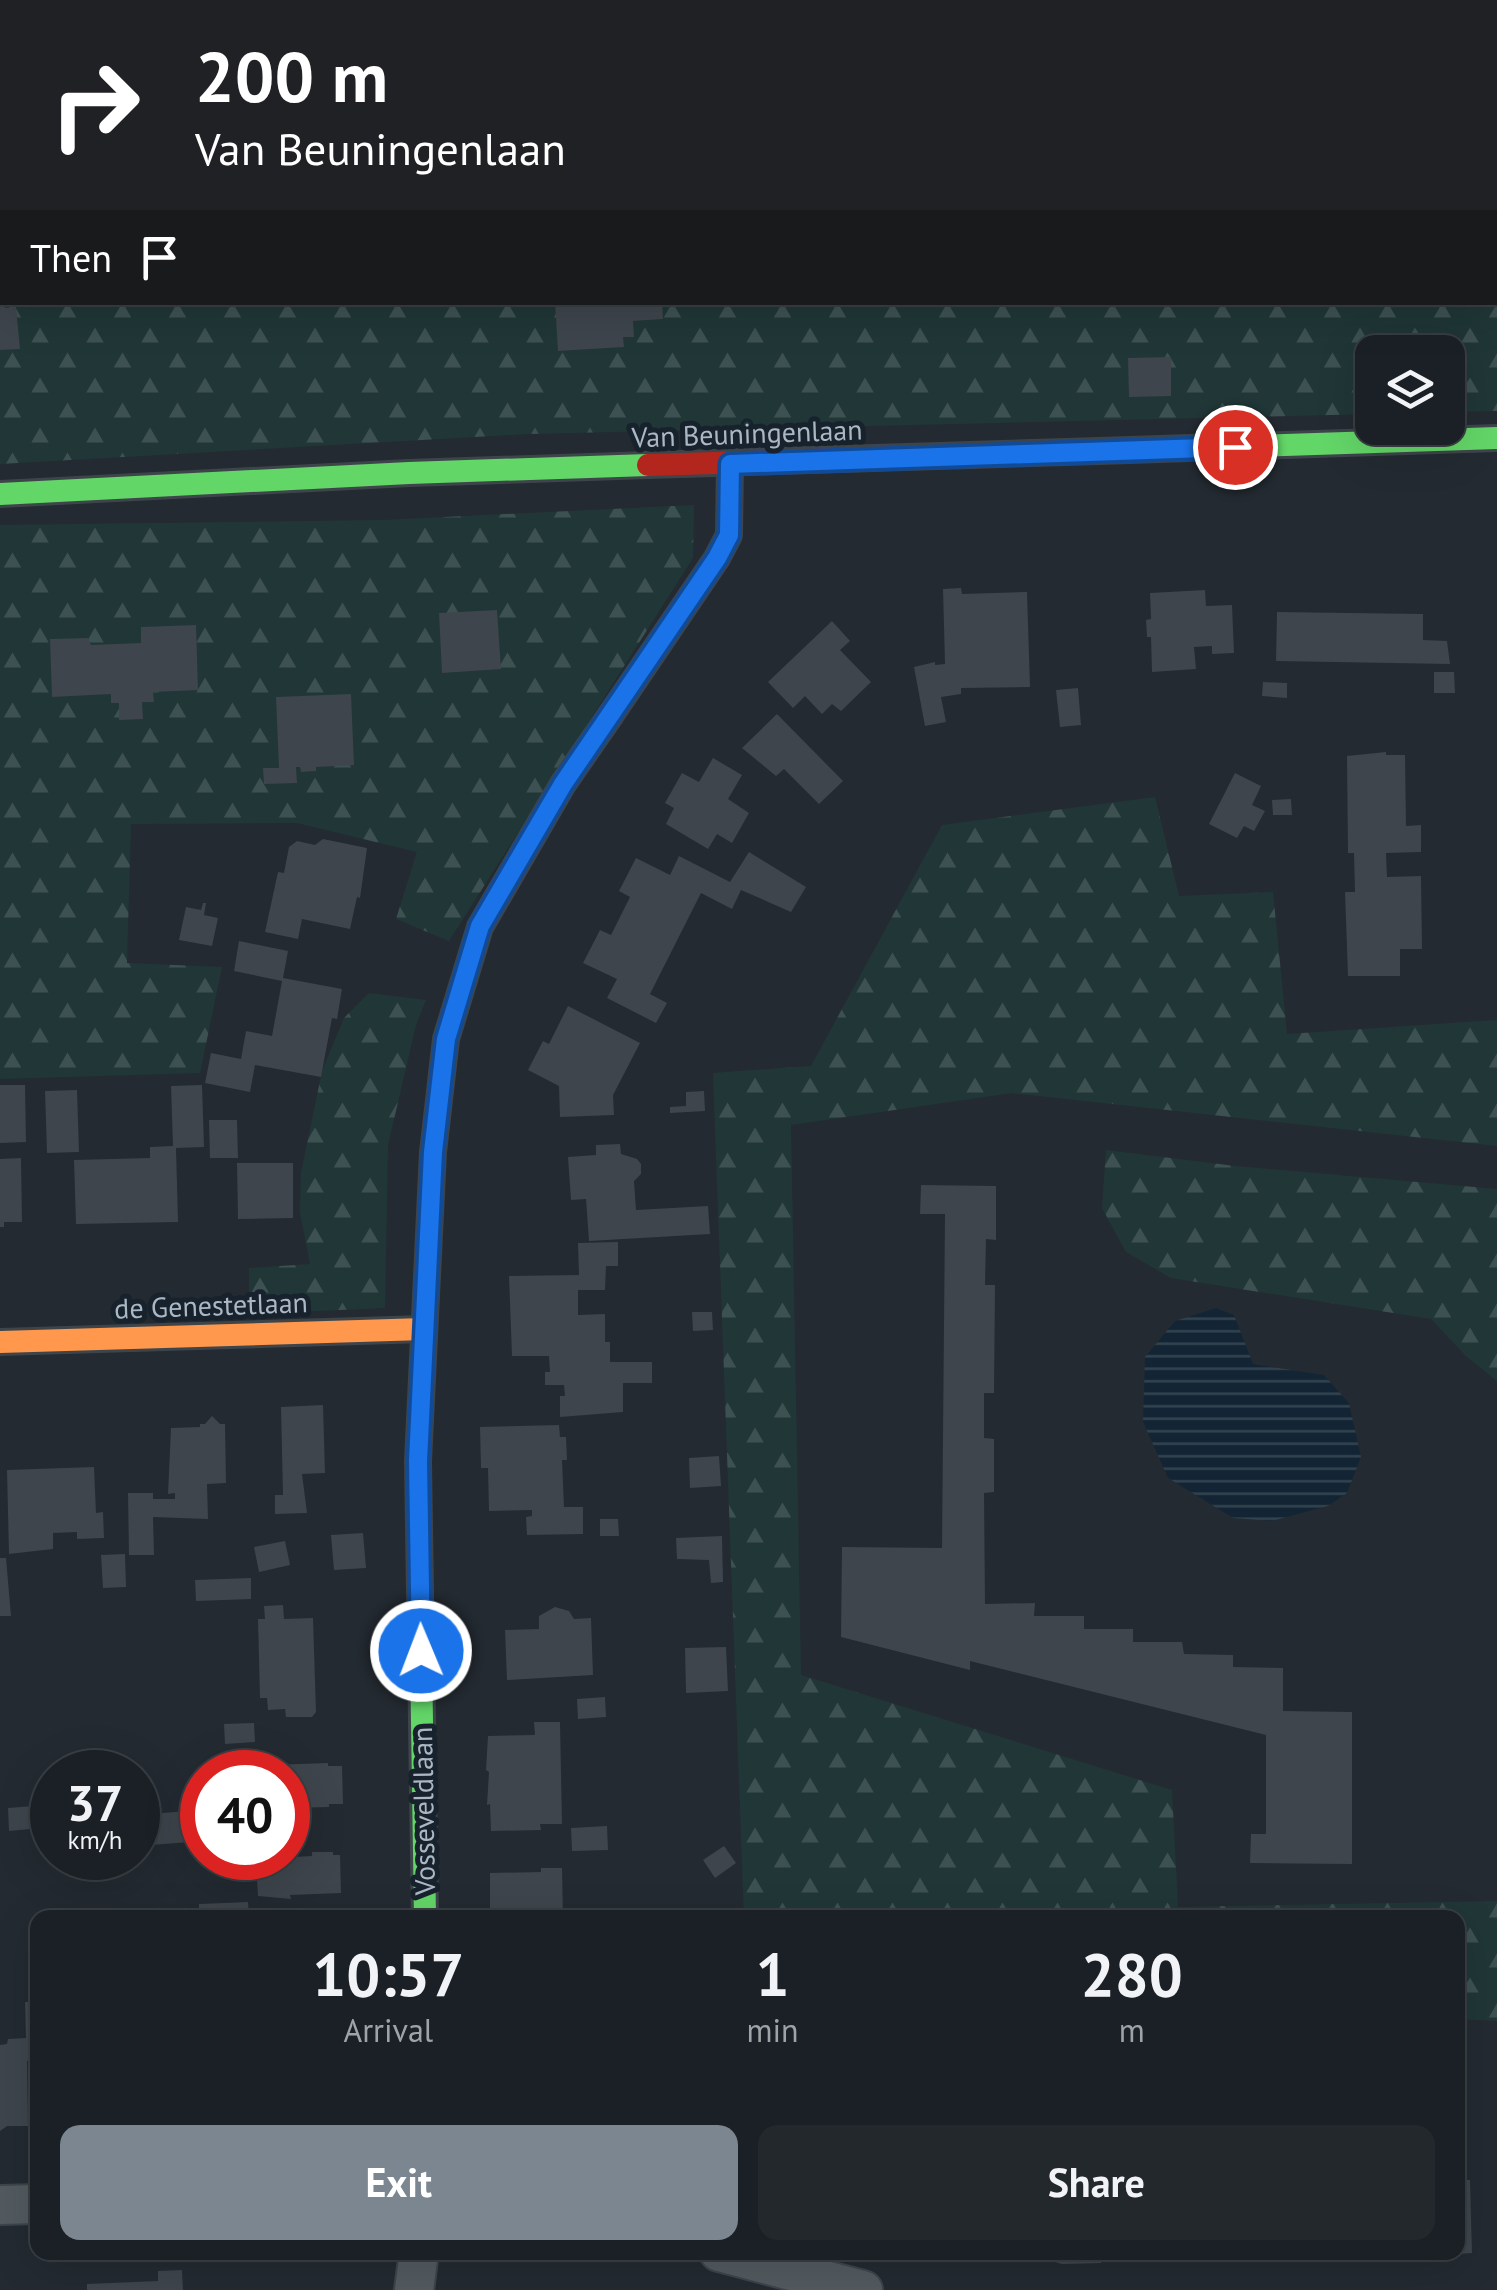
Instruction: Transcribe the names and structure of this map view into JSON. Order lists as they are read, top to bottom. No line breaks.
{"streets":{"street":["Van Beuningenlaan","de Genestetlaan","Vosseveldlaan"]},"crossings":[["Van Beuningenlaan","Vosseveldlaan"],["de Genestetlaan","Vosseveldlaan"]],"page":{"turn":["200 m","Van Beuningenlaan"],"then":"Then","speed":"37 km/h","limit":"40","eta":["10:57","Arrival","1","min","280","m"],"buttons":["Exit","Share"]}}
